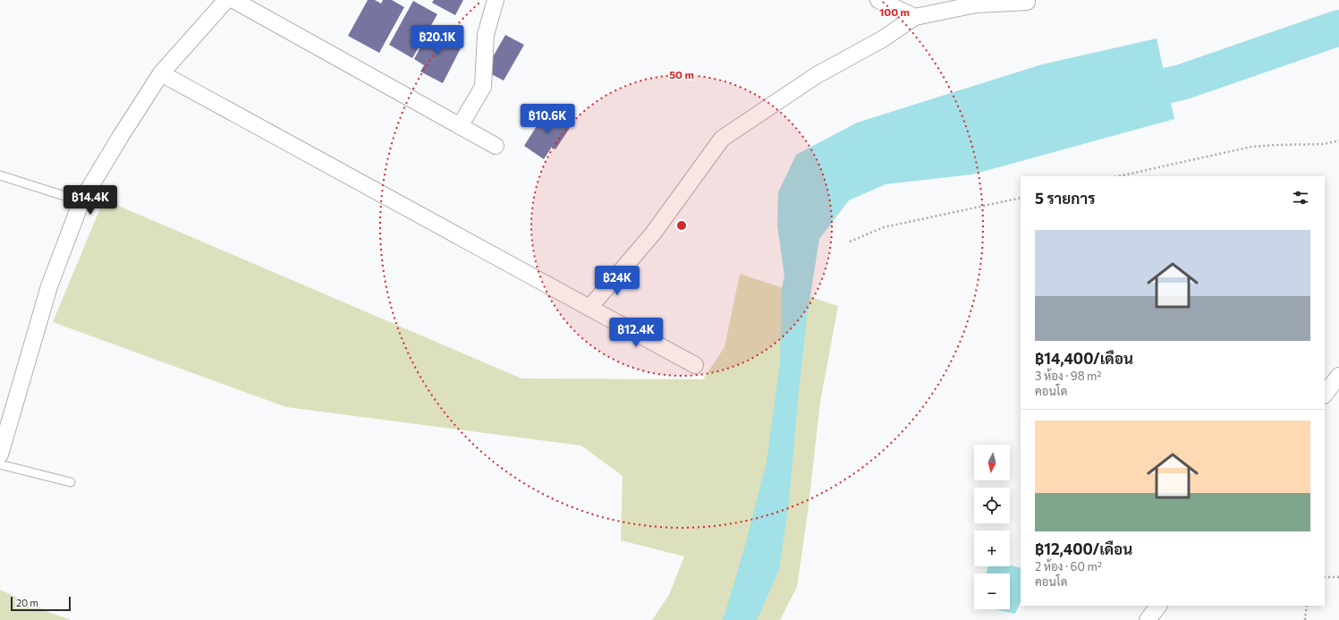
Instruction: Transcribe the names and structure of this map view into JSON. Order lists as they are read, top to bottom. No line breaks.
{"scale_bar":"20 m","north":"bottom","page":{"price":["฿20.1K","฿10.6K","฿14.4K","฿24K","฿12.4K"],"heading":"5 รายการ","list":[{"name":"฿14,400/เดือน","note":"3 ห้อง · 98 m² · คอนโด"},{"name":"฿12,400/เดือน","note":"2 ห้อง · 60 m² · คอนโด"}],"map_buttons":["+","−"],"scale":"20 m"},"rings":["100 m","50 m"]}
